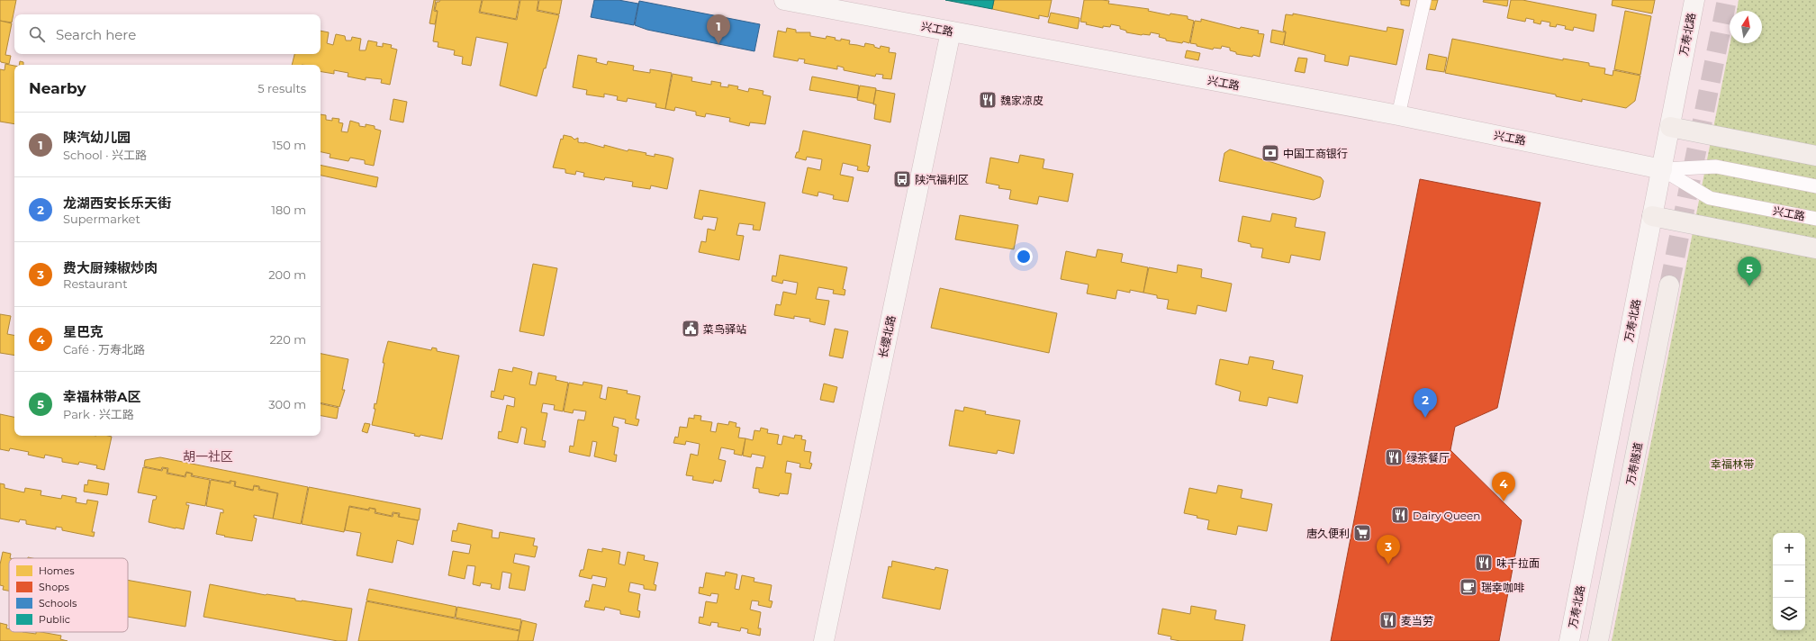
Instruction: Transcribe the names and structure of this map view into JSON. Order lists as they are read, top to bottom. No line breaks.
{"streets":{"main road":["万寿隧道"],"street":["兴工路","万寿北路","长缨北路"]},"crossings":[["兴工路","万寿北路"],["兴工路","长缨北路"]],"districts":["胡一社区"],"parks":["幸福林带"],"places":{"restaurant":["魏家凉皮","绿茶餐厅","Dairy Queen","味千拉面","麦当劳"],"bank":["中国工商银行"],"bus stop":["陕汽福利区"],"public building":["菜鸟驿站"],"supermarket":["唐久便利"],"cafe":["瑞幸咖啡"]},"legend":["Homes","Shops","Schools","Public"],"north":"top","page":{"pins":["1","5","2","4","3"],"search":"Search here","heading":["Nearby","5 results"],"list":[{"mark":"1","name":"陕汽幼儿园","note":"School · 兴工路","value":"150 m"},{"mark":"2","name":"龙湖西安长乐天街","note":"Supermarket","value":"180 m"},{"mark":"3","name":"费大厨辣椒炒肉","note":"Restaurant","value":"200 m"},{"mark":"4","name":"星巴克","note":"Café · 万寿北路","value":"220 m"},{"mark":"5","name":"幸福林带A区","note":"Park · 兴工路","value":"300 m"}],"map_buttons":["+","−"]}}
